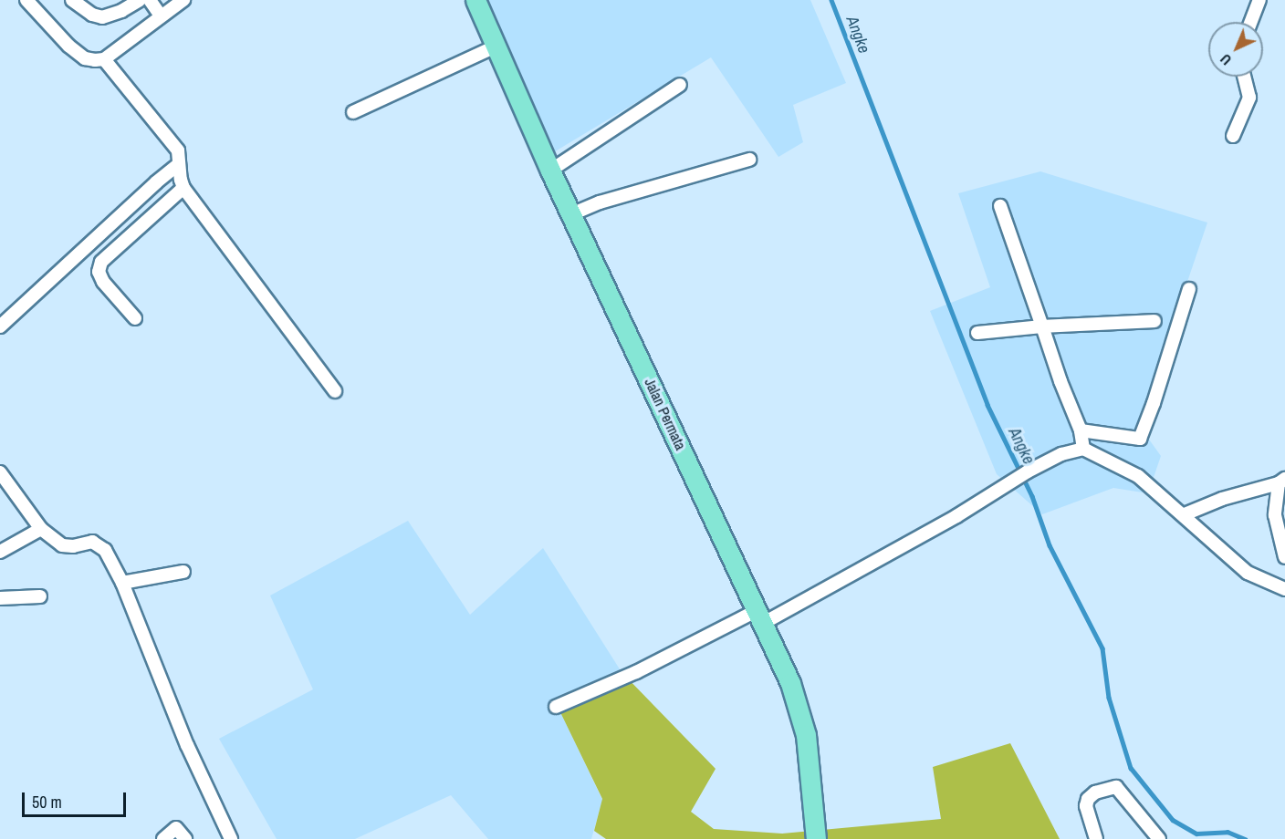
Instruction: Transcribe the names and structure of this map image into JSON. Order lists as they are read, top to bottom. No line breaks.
{"streets":{"main road":["Jalan Permata"]},"water":["Angke"],"scale_bar":"50 m","north":"bottom left"}
